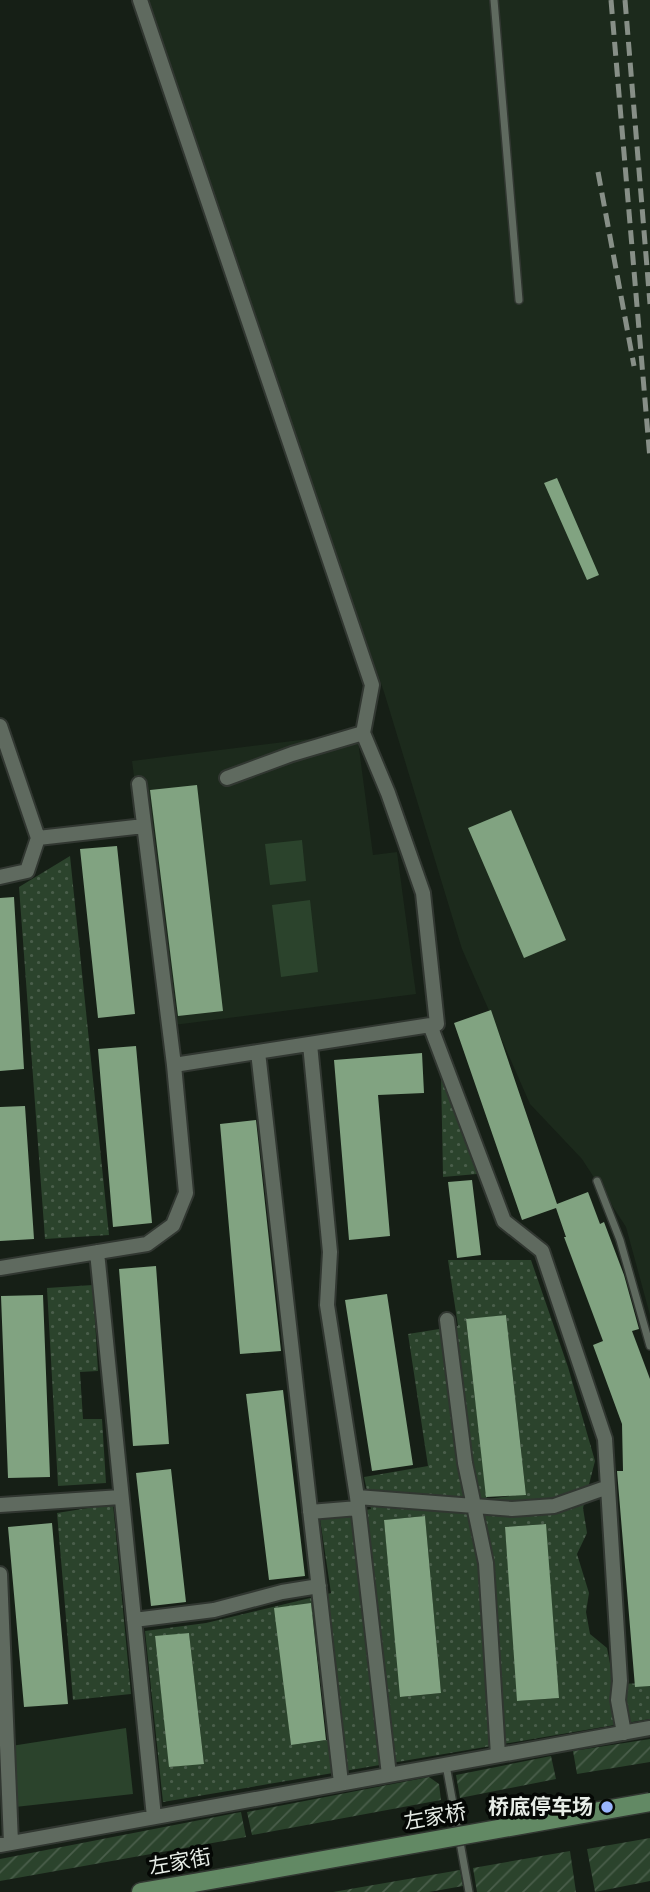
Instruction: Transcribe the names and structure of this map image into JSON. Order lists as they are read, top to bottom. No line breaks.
{"streets":{"main road":["左家桥","左家街"]},"crossings":[["左家桥","左家街"]],"places":["桥底停车场"]}
